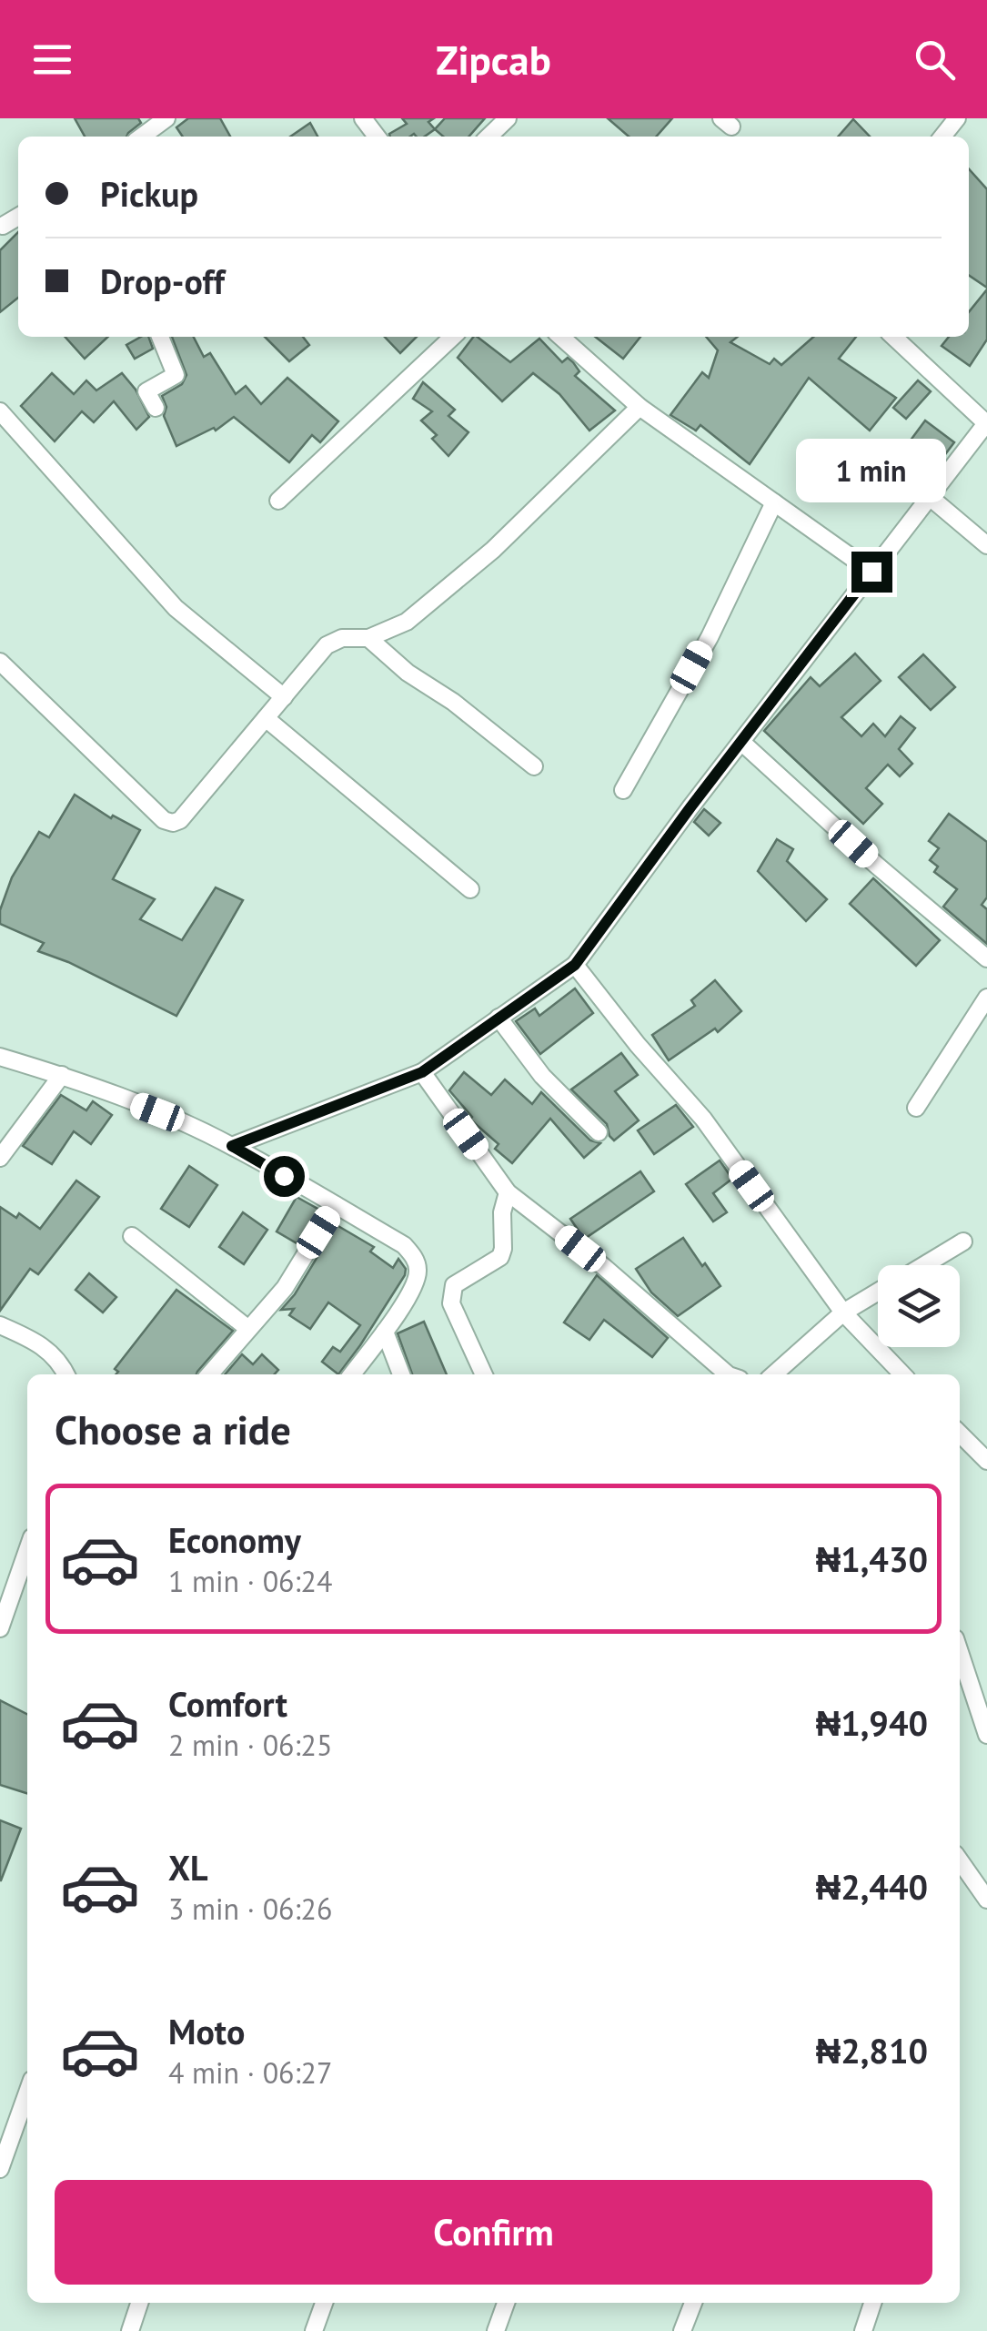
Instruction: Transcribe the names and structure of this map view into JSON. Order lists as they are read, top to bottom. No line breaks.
{"page":{"header":"Zipcab","banner":["Pickup","Drop-off"],"bubble":"1 min","heading":"Choose a ride","list":[{"name":"Economy","note":"1 min · 06:24","value":"₦1,430"},{"name":"Comfort","note":"2 min · 06:25","value":"₦1,940"},{"name":"XL","note":"3 min · 06:26","value":"₦2,440"},{"name":"Moto","note":"4 min · 06:27","value":"₦2,810"}],"buttons":"Confirm"}}
